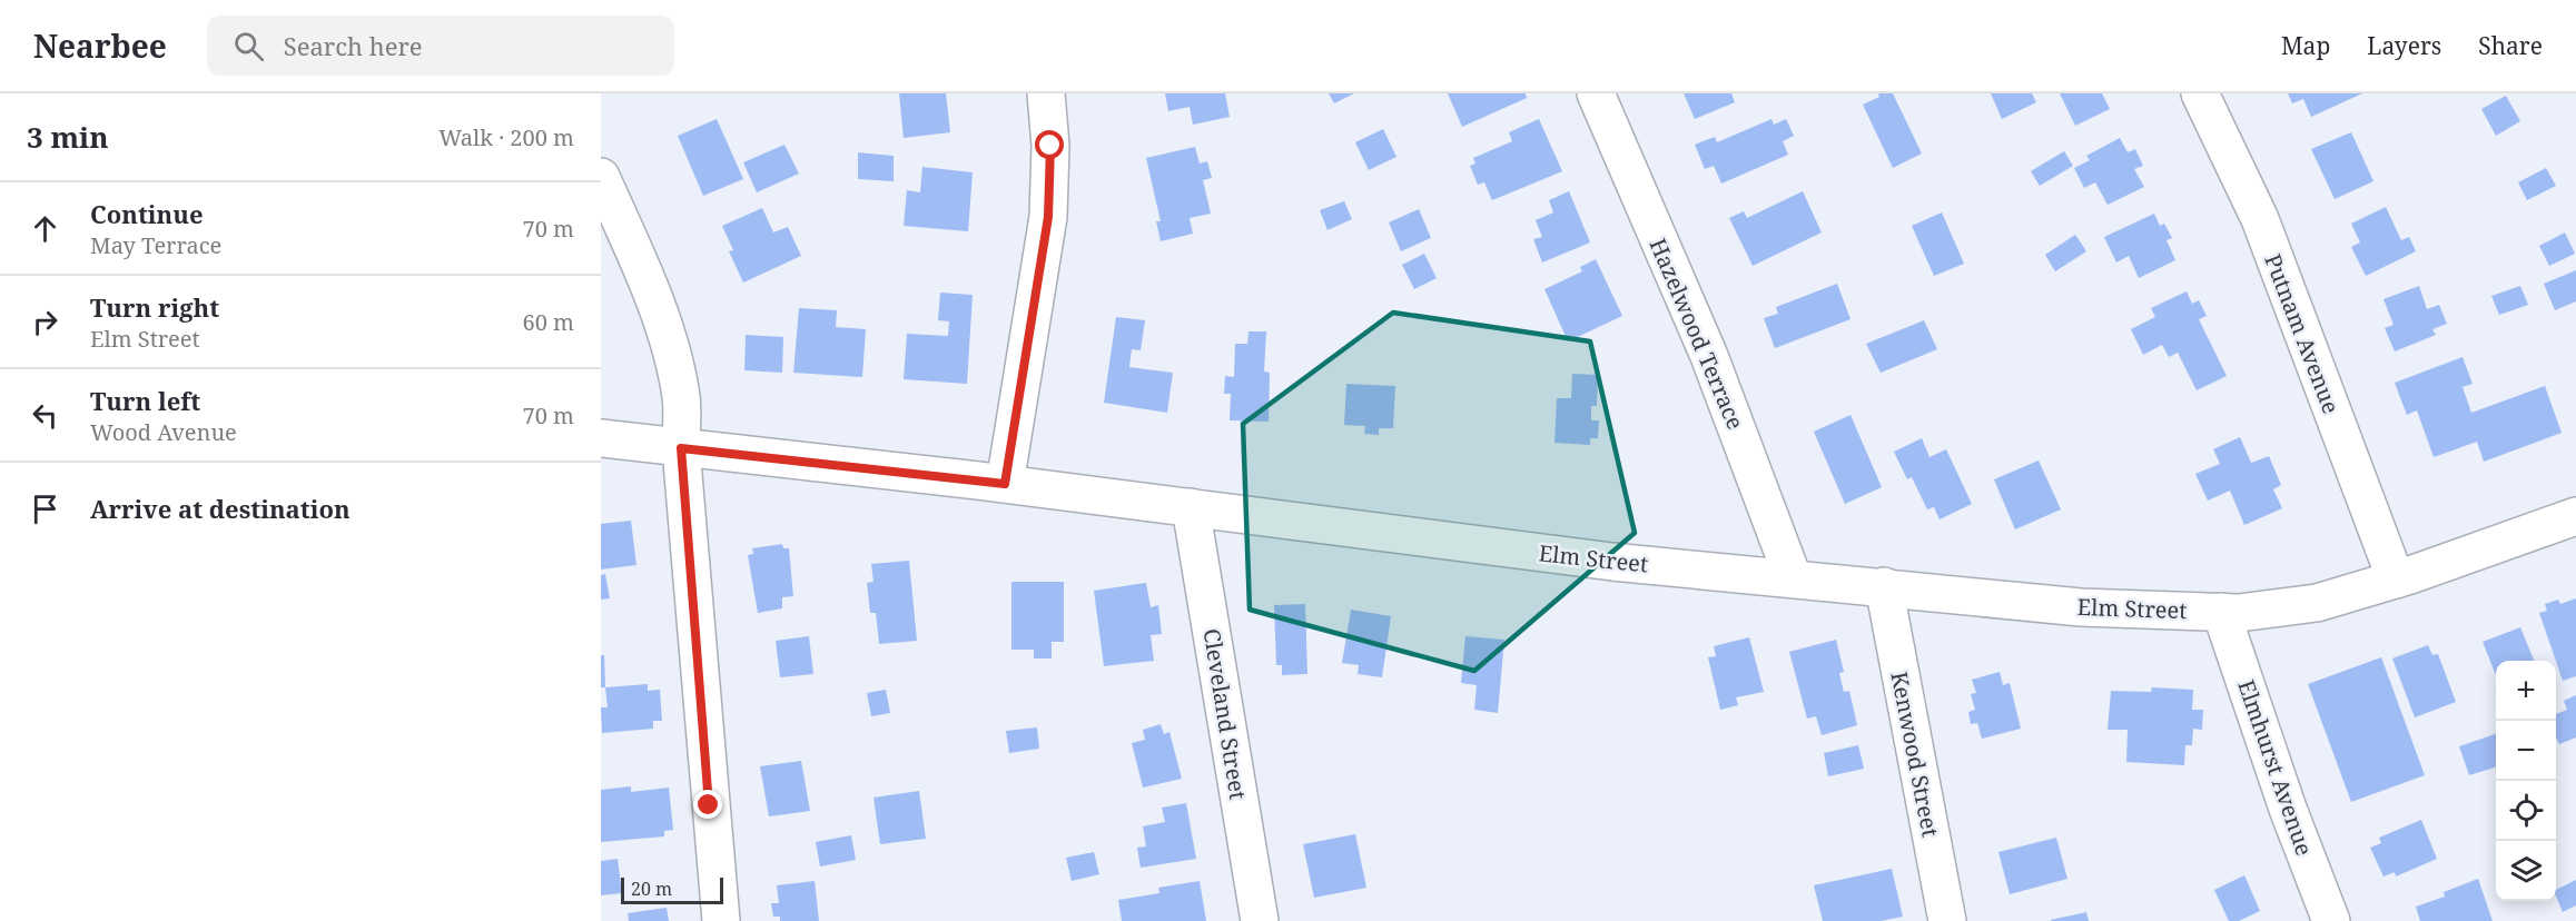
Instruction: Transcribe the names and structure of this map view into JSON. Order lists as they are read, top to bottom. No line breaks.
{"streets":{"street":["Hazelwood Terrace","Putnam Avenue","Elm Street","Cleveland Street","Kenwood Street","Elmhurst Avenue"]},"crossings":[["Hazelwood Terrace","Elm Street"],["Putnam Avenue","Elm Street"],["Elm Street","Cleveland Street"],["Elm Street","Kenwood Street"],["Elm Street","Elmhurst Avenue"]],"scale_bar":"20 m","page":{"header":"Nearbee","search":"Search here","nav":["Map","Layers","Share"],"heading":["3 min","Walk · 200 m"],"list":[["Continue","May Terrace","70 m"],["Turn right","Elm Street","60 m"],["Turn left","Wood Avenue","70 m"],"Arrive at destination"],"map_buttons":["+","−"],"scale":"20 m"}}
